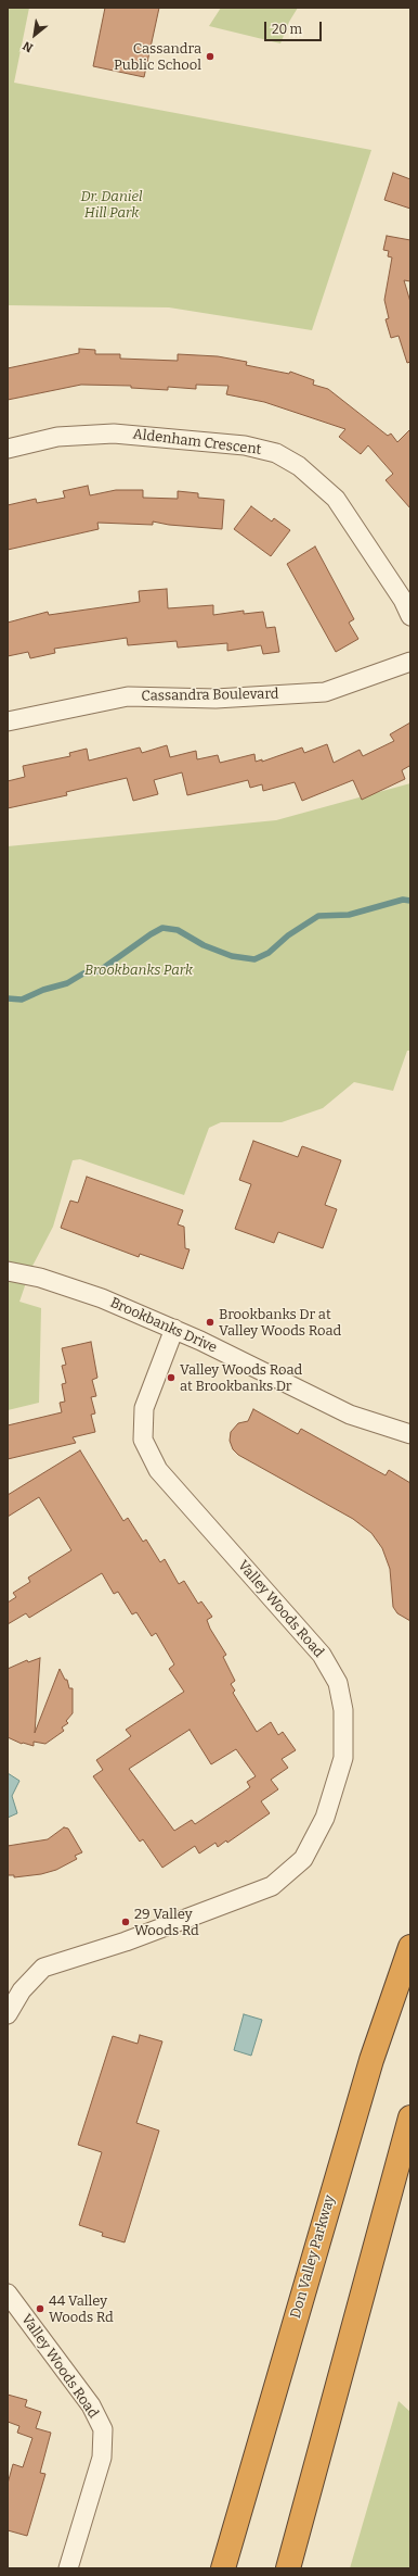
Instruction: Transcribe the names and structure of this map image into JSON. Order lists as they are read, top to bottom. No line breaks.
{"streets":{"highway":["Don Valley Parkway"],"street":["Aldenham Crescent","Cassandra Boulevard","Brookbanks Drive","Valley Woods Road"]},"crossings":[["Brookbanks Drive","Valley Woods Road"]],"parks":["Dr. Daniel Hill Park","Brookbanks Park"],"places":["Cassandra Public School","Brookbanks Dr at Valley Woods Road","Valley Woods Road at Brookbanks Dr","29 Valley Woods Rd","44 Valley Woods Rd"],"scale_bar":"20 m","north":"bottom left"}
